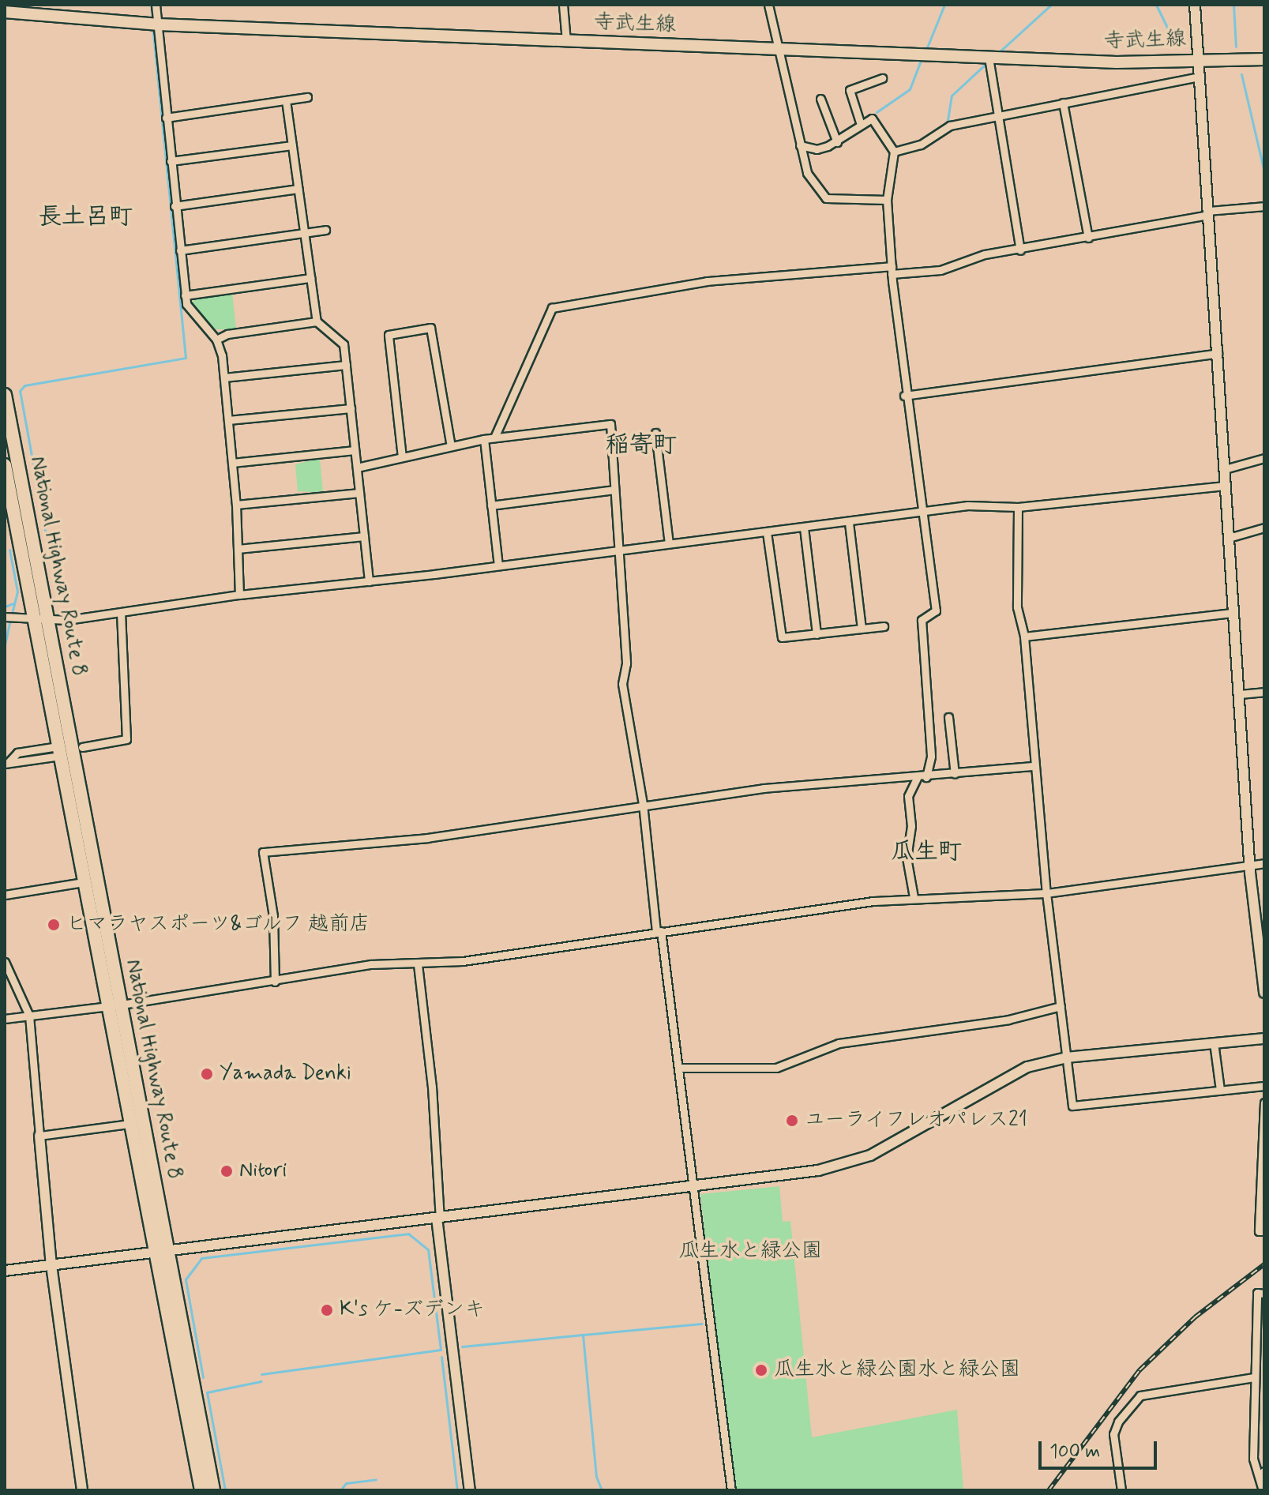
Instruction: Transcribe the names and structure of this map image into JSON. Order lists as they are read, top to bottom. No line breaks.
{"streets":{"highway":["National Highway Route 8"],"main road":["寺武生線"]},"districts":["長土呂町","稲寄町","瓜生町"],"parks":["瓜生水と緑公園"],"places":["ヒマラヤスポーツ&ゴルフ 越前店","Yamada Denki","ユーライフレオパレス21","Nitori","K's ケ-ズデンキ","瓜生水と緑公園水と緑公園"],"scale_bar":"100 m"}
